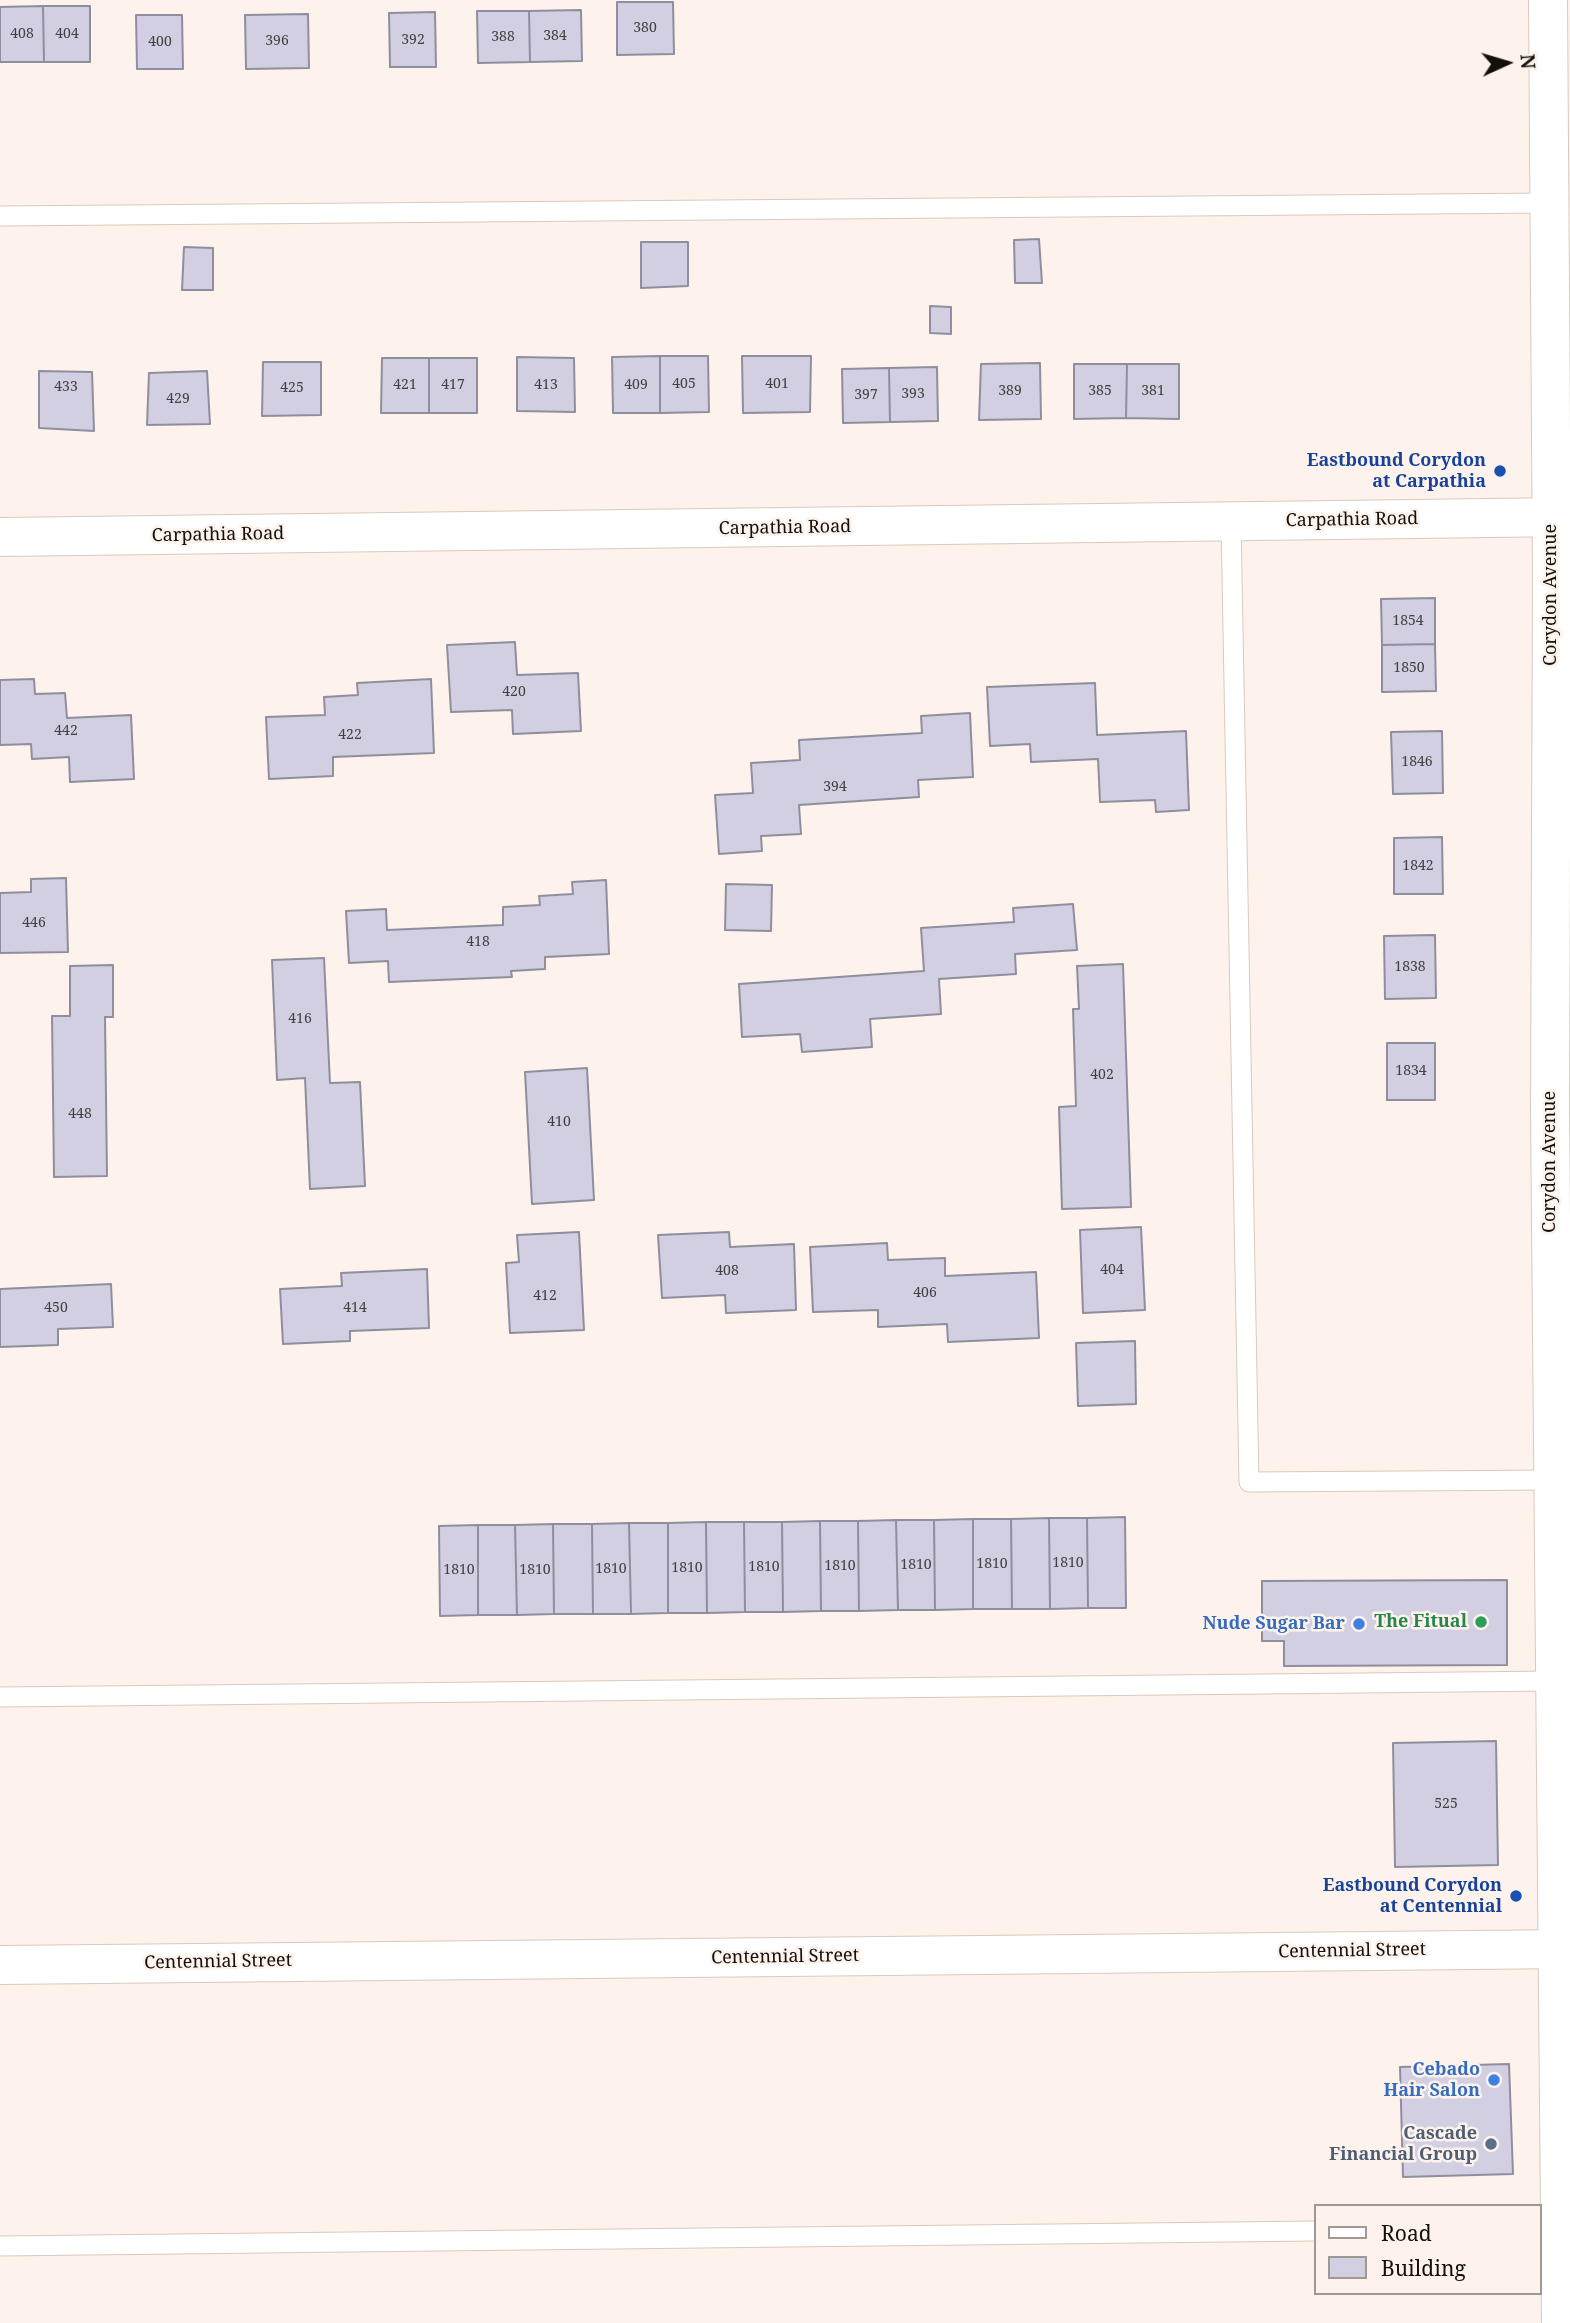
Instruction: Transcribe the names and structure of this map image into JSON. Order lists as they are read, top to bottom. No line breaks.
{"streets":{"street":["Carpathia Road","Corydon Avenue","Centennial Street"]},"crossings":[["Carpathia Road","Corydon Avenue"],["Corydon Avenue","Centennial Street"]],"places":["Eastbound Corydon at Carpathia","The Fitual","Nude Sugar Bar","Eastbound Corydon at Centennial","Cebado Hair Salon","Cascade Financial Group"],"house_numbers":["380","408","404","384","388","392","396","400","405","401","421","417","413","409","433","425","389","385","381","393","397","429","1854","1850","420","442","422","1846","394","1842","446","418","1838","416","1834","402","448","410","404","408","406","412","450","414","1810","1810","1810","1810","1810","1810","1810","1810","1810","525"],"legend":["Road","Building"],"north":"right"}
